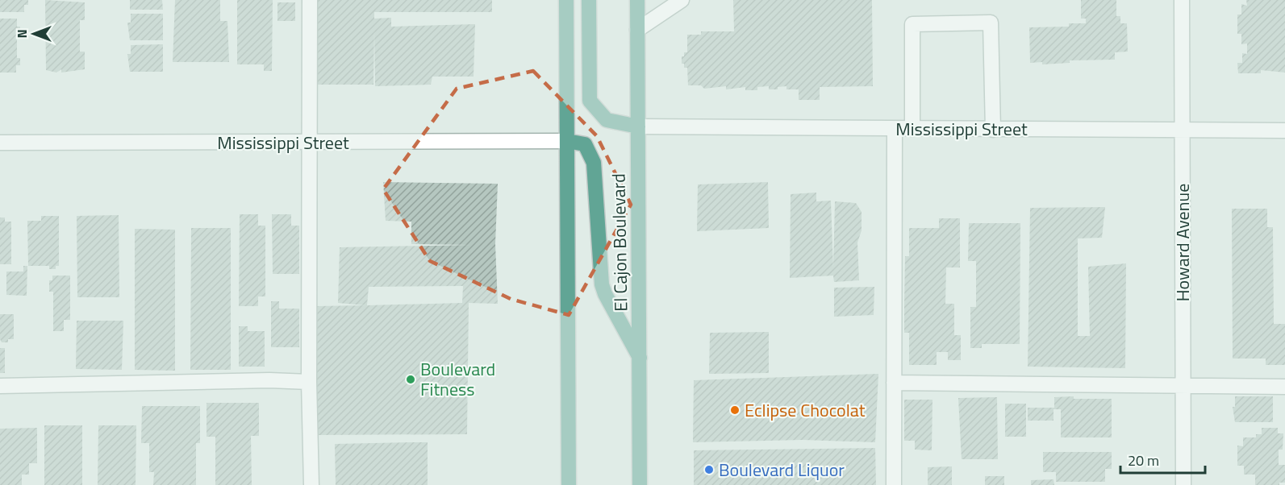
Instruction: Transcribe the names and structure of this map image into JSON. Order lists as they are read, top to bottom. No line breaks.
{"streets":{"main road":["El Cajon Boulevard"],"street":["Mississippi Street","Howard Avenue"]},"crossings":[["Mississippi Street","El Cajon Boulevard"],["Mississippi Street","Howard Avenue"]],"places":["Boulevard Fitness","Eclipse Chocolat","Boulevard Liquor"],"scale_bar":"20 m","north":"left"}
